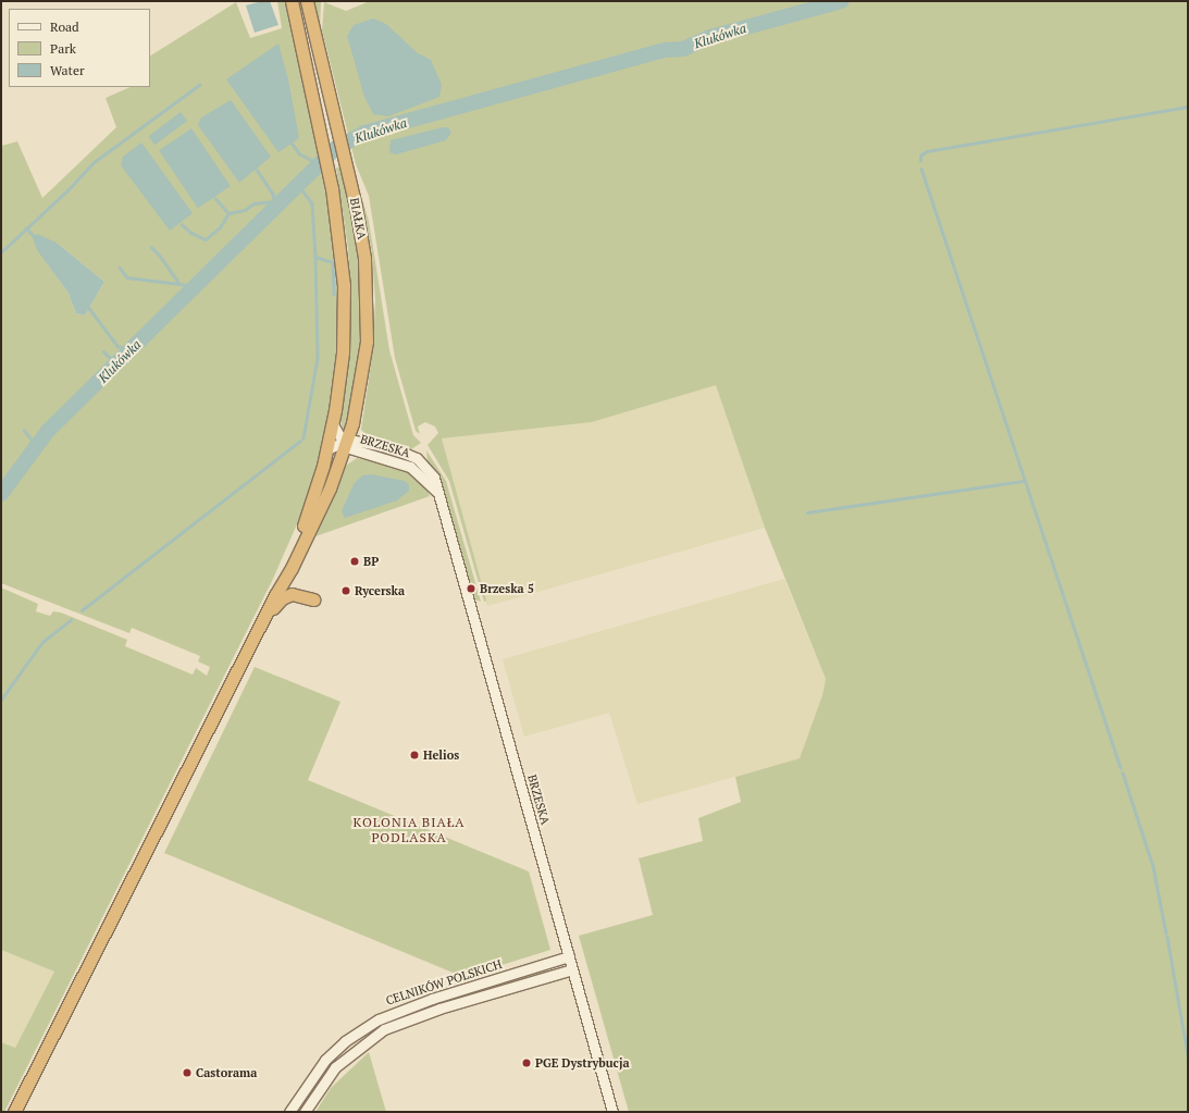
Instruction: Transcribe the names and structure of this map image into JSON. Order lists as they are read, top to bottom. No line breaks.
{"streets":{"highway":["BIAŁKA"],"street":["BRZESKA","CELNIKÓW POLSKICH"]},"crossings":[["BIAŁKA","BRZESKA"],["BRZESKA","CELNIKÓW POLSKICH"]],"districts":["KOLONIA BIAŁA PODLASKA"],"water":["Klukówka"],"places":["BP","Brzeska 5","Rycerska","Helios","PGE Dystrybucja","Castorama"],"legend":["Road","Park","Water"]}
